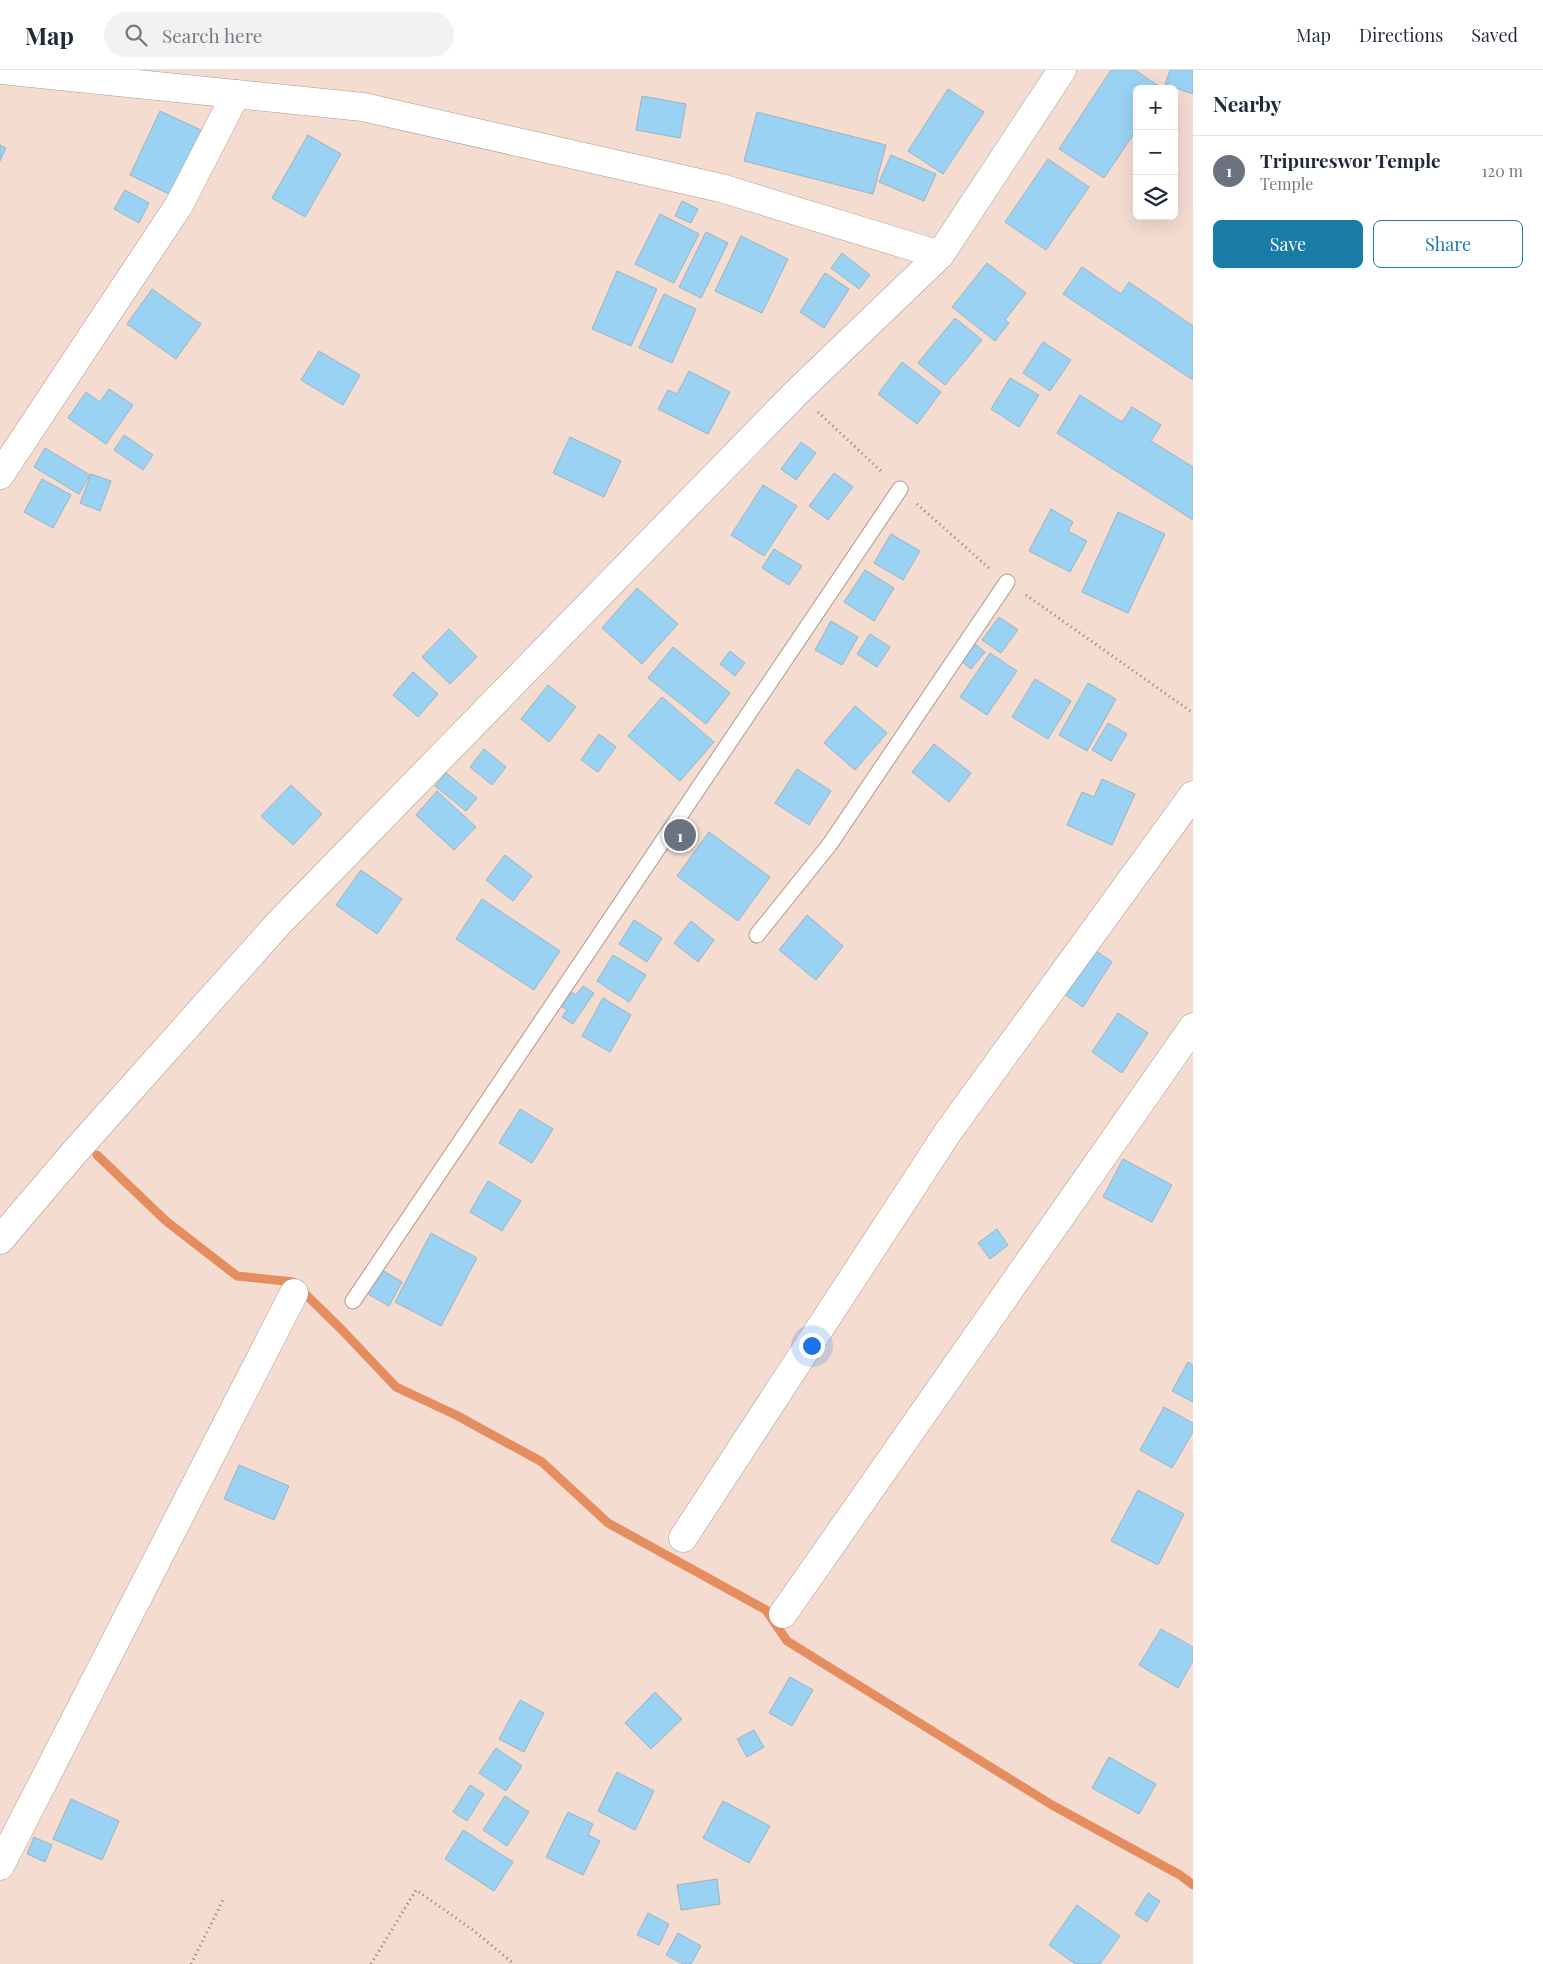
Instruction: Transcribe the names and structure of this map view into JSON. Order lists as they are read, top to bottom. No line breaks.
{"page":{"header":"Map","search":"Search here","nav":["Map","Directions","Saved"],"heading":"Nearby","map_buttons":["+","−"],"list":[{"mark":"1","name":"Tripureswor Temple","note":"Temple","value":"120 m"}],"buttons":["Save","Share"],"pins":"1"}}
